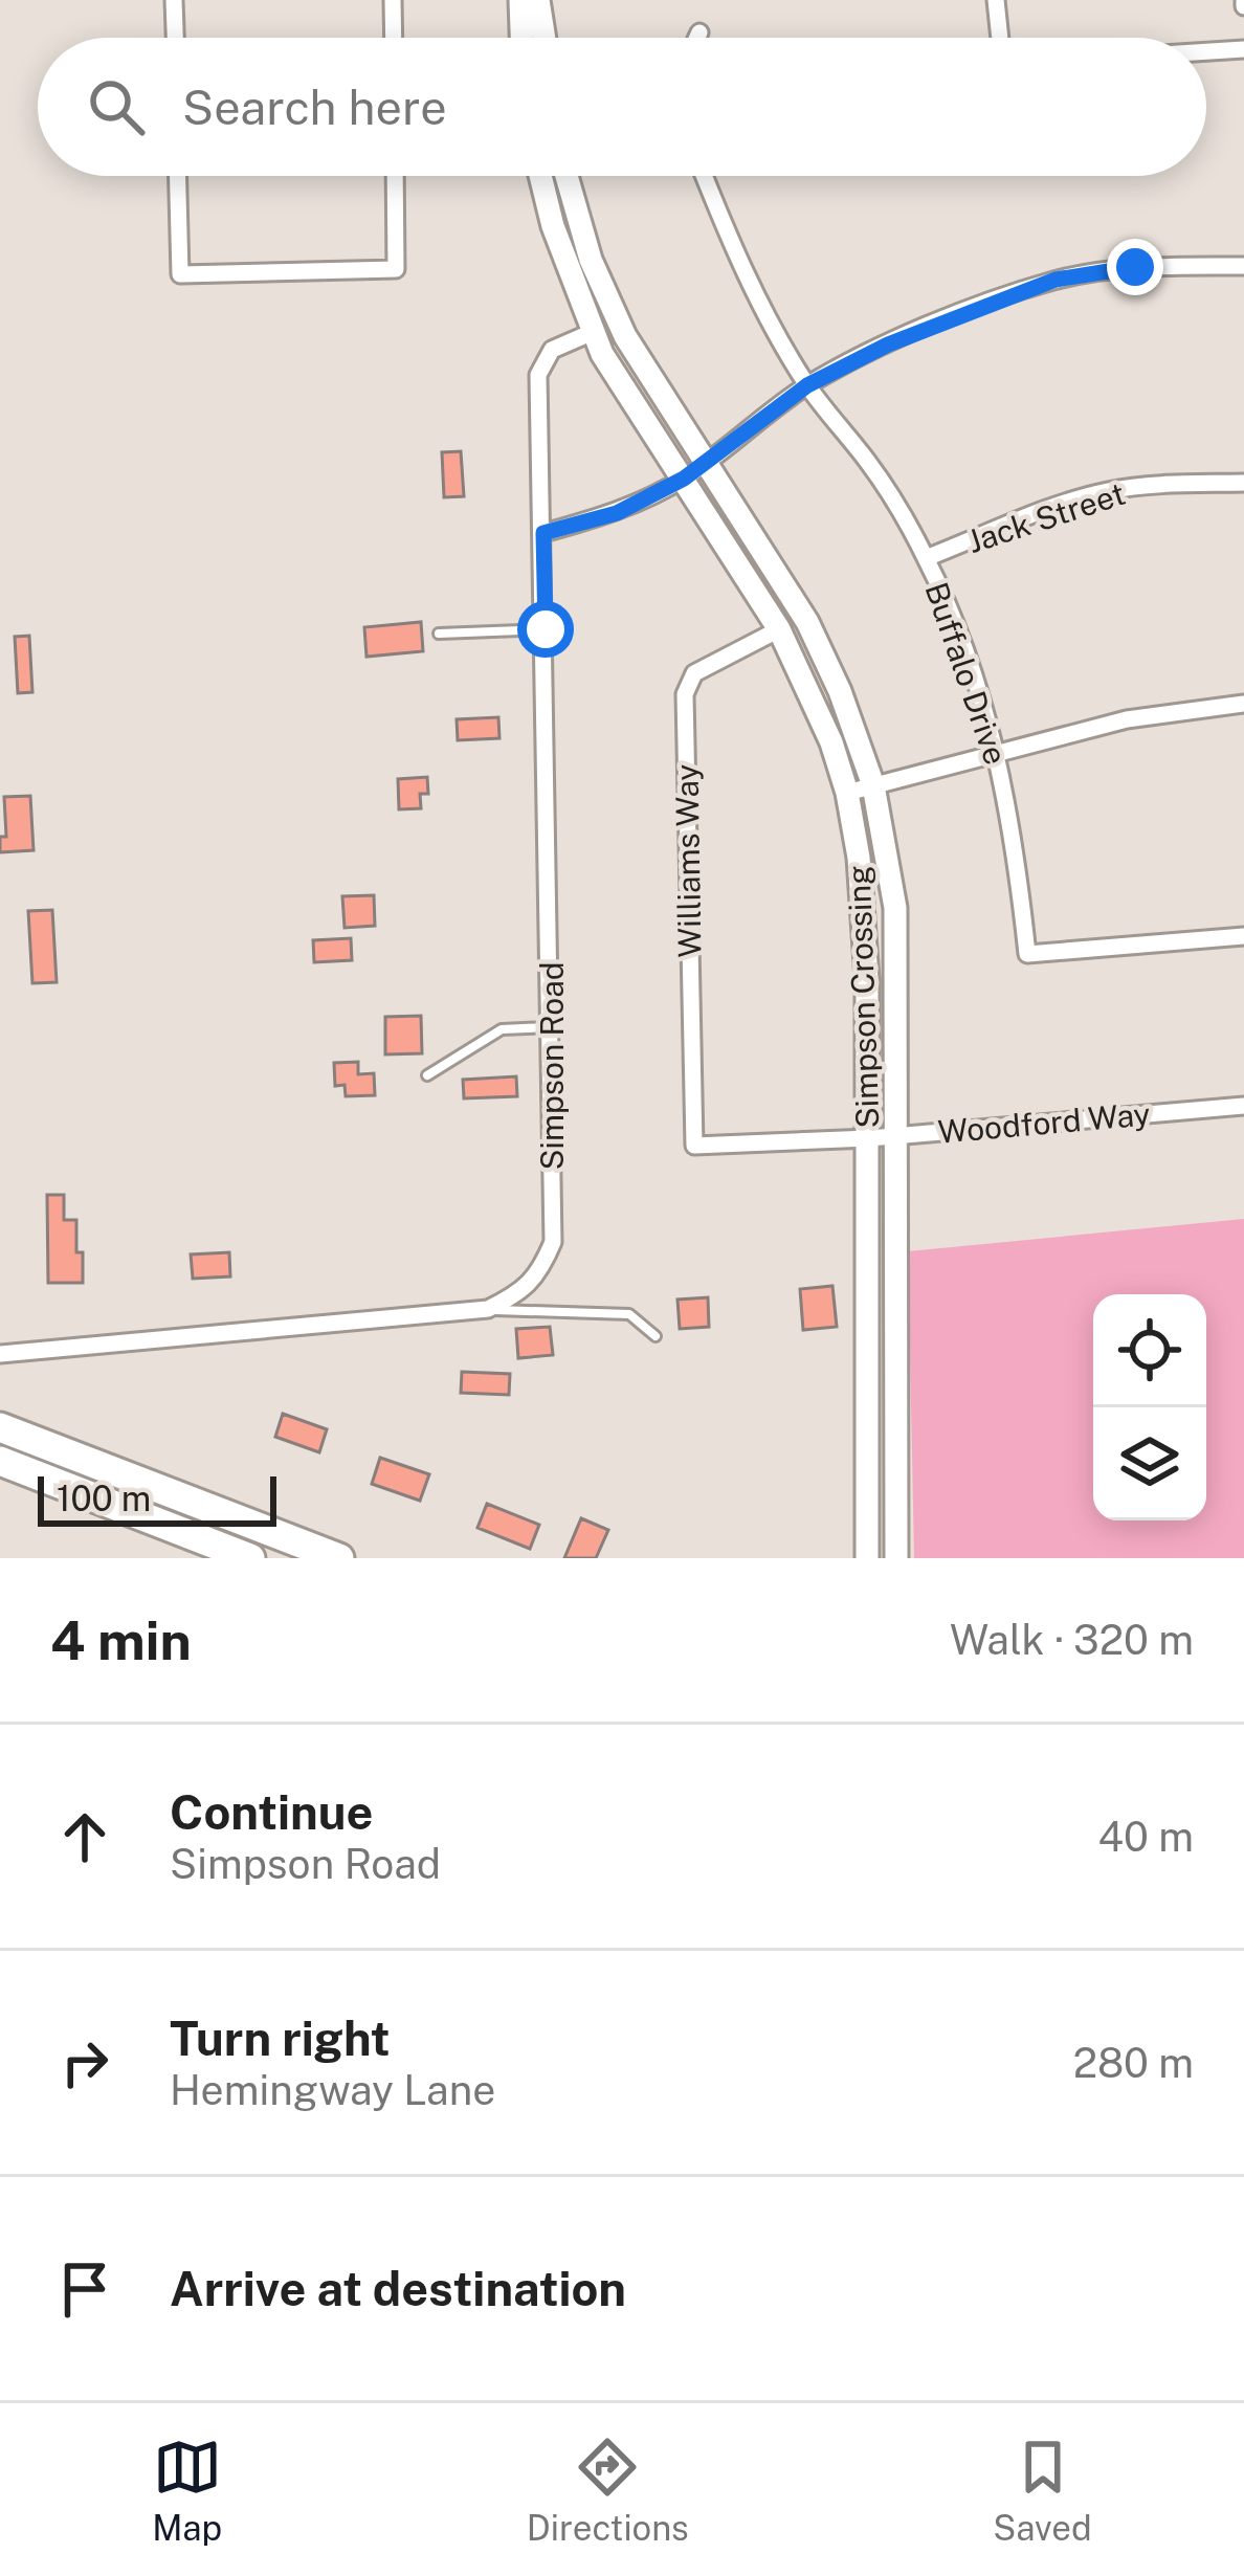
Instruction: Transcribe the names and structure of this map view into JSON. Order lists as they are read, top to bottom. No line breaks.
{"streets":{"street":["Jack Street","Buffalo Drive","Williams Way","Simpson Crossing","Simpson Road","Woodford Way"]},"crossings":[["Jack Street","Buffalo Drive"],["Williams Way","Simpson Crossing"],["Williams Way","Woodford Way"],["Simpson Crossing","Woodford Way"]],"scale_bar":"100 m","page":{"search":"Search here","scale":"100 m","heading":["4 min","Walk · 320 m"],"list":[["Continue","Simpson Road","40 m"],["Turn right","Hemingway Lane","280 m"],"Arrive at destination"],"nav":["Map","Directions","Saved"]}}
